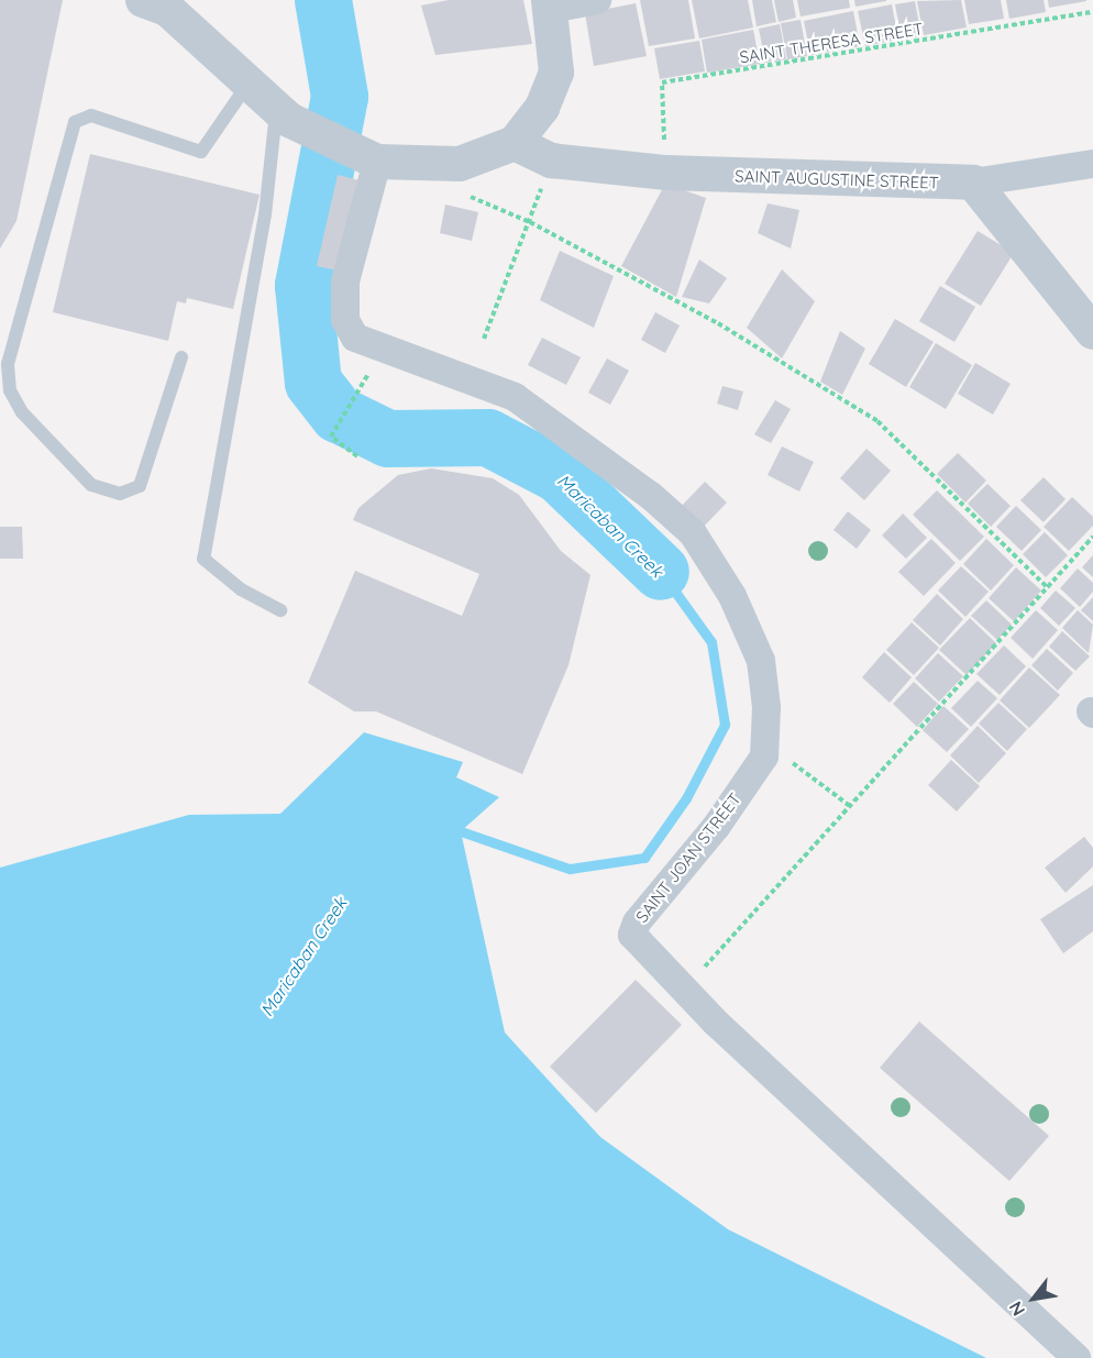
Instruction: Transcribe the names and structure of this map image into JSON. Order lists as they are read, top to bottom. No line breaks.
{"streets":{"street":["SAINT AUGUSTINE STREET","SAINT JOAN STREET"],"path":["SAINT THERESA STREET"]},"crossings":[["SAINT THERESA STREET","SAINT AUGUSTINE STREET"]],"water":["Maricaban Creek"],"north":"bottom left"}
